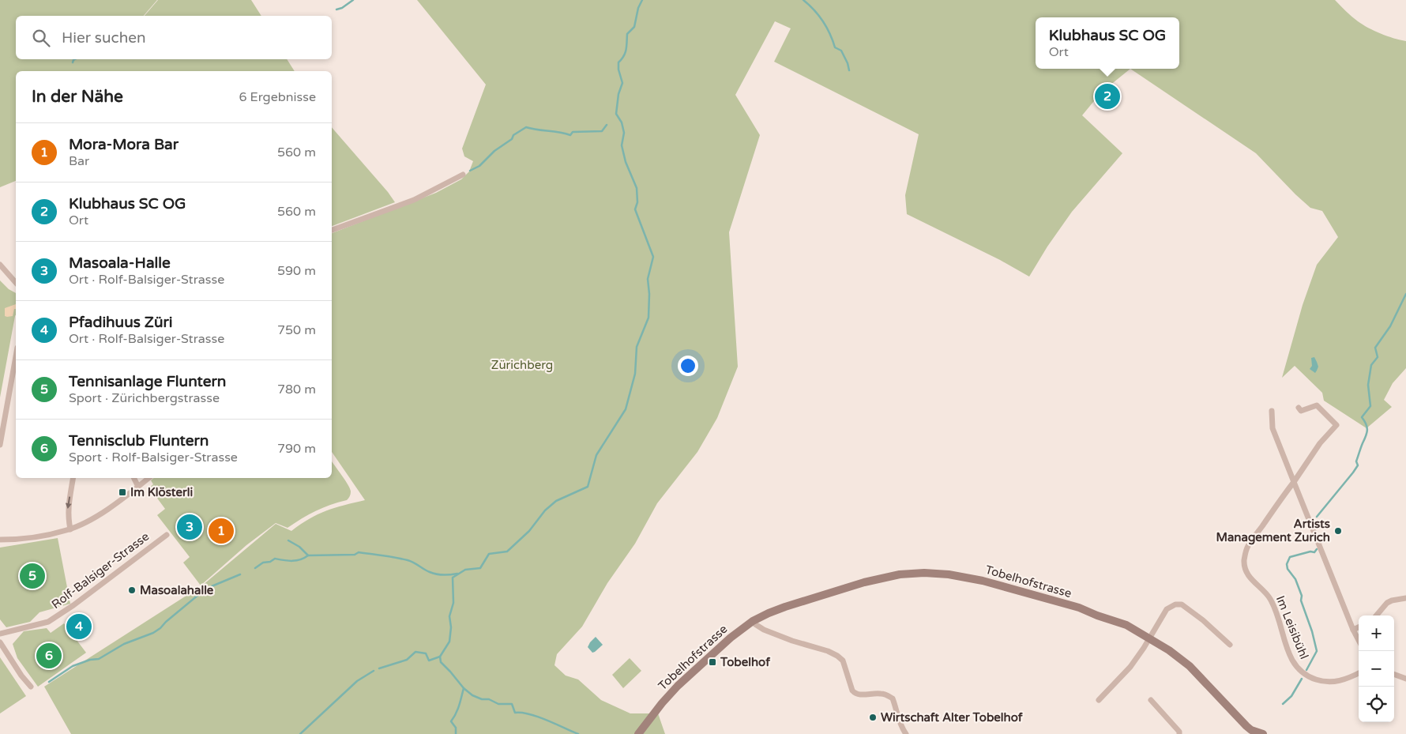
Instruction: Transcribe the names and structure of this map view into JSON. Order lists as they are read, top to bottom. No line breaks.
{"streets":{"main road":["Tobelhofstrasse"],"street":["Rolf-Balsiger-Strasse","Im Leisibühl"]},"parks":["Zürichberg"],"places":{"transit":["Im Klösterli","Tobelhof"],"other":["Artists Management Zurich","Masoalahalle","Wirtschaft Alter Tobelhof"]},"page":{"search":"Hier suchen","popup":["Klubhaus SC OG","Ort"],"heading":["In der Nähe","6 Ergebnisse"],"pins":["2","3","1","5","4","6"],"list":[{"mark":"1","name":"Mora-Mora Bar","note":"Bar","value":"560 m"},{"mark":"2","name":"Klubhaus SC OG","note":"Ort","value":"560 m"},{"mark":"3","name":"Masoala-Halle","note":"Ort · Rolf-Balsiger-Strasse","value":"590 m"},{"mark":"4","name":"Pfadihuus Züri","note":"Ort · Rolf-Balsiger-Strasse","value":"750 m"},{"mark":"5","name":"Tennisanlage Fluntern","note":"Sport · Zürichbergstrasse","value":"780 m"},{"mark":"6","name":"Tennisclub Fluntern","note":"Sport · Rolf-Balsiger-Strasse","value":"790 m"}],"map_buttons":["+","−"]}}
